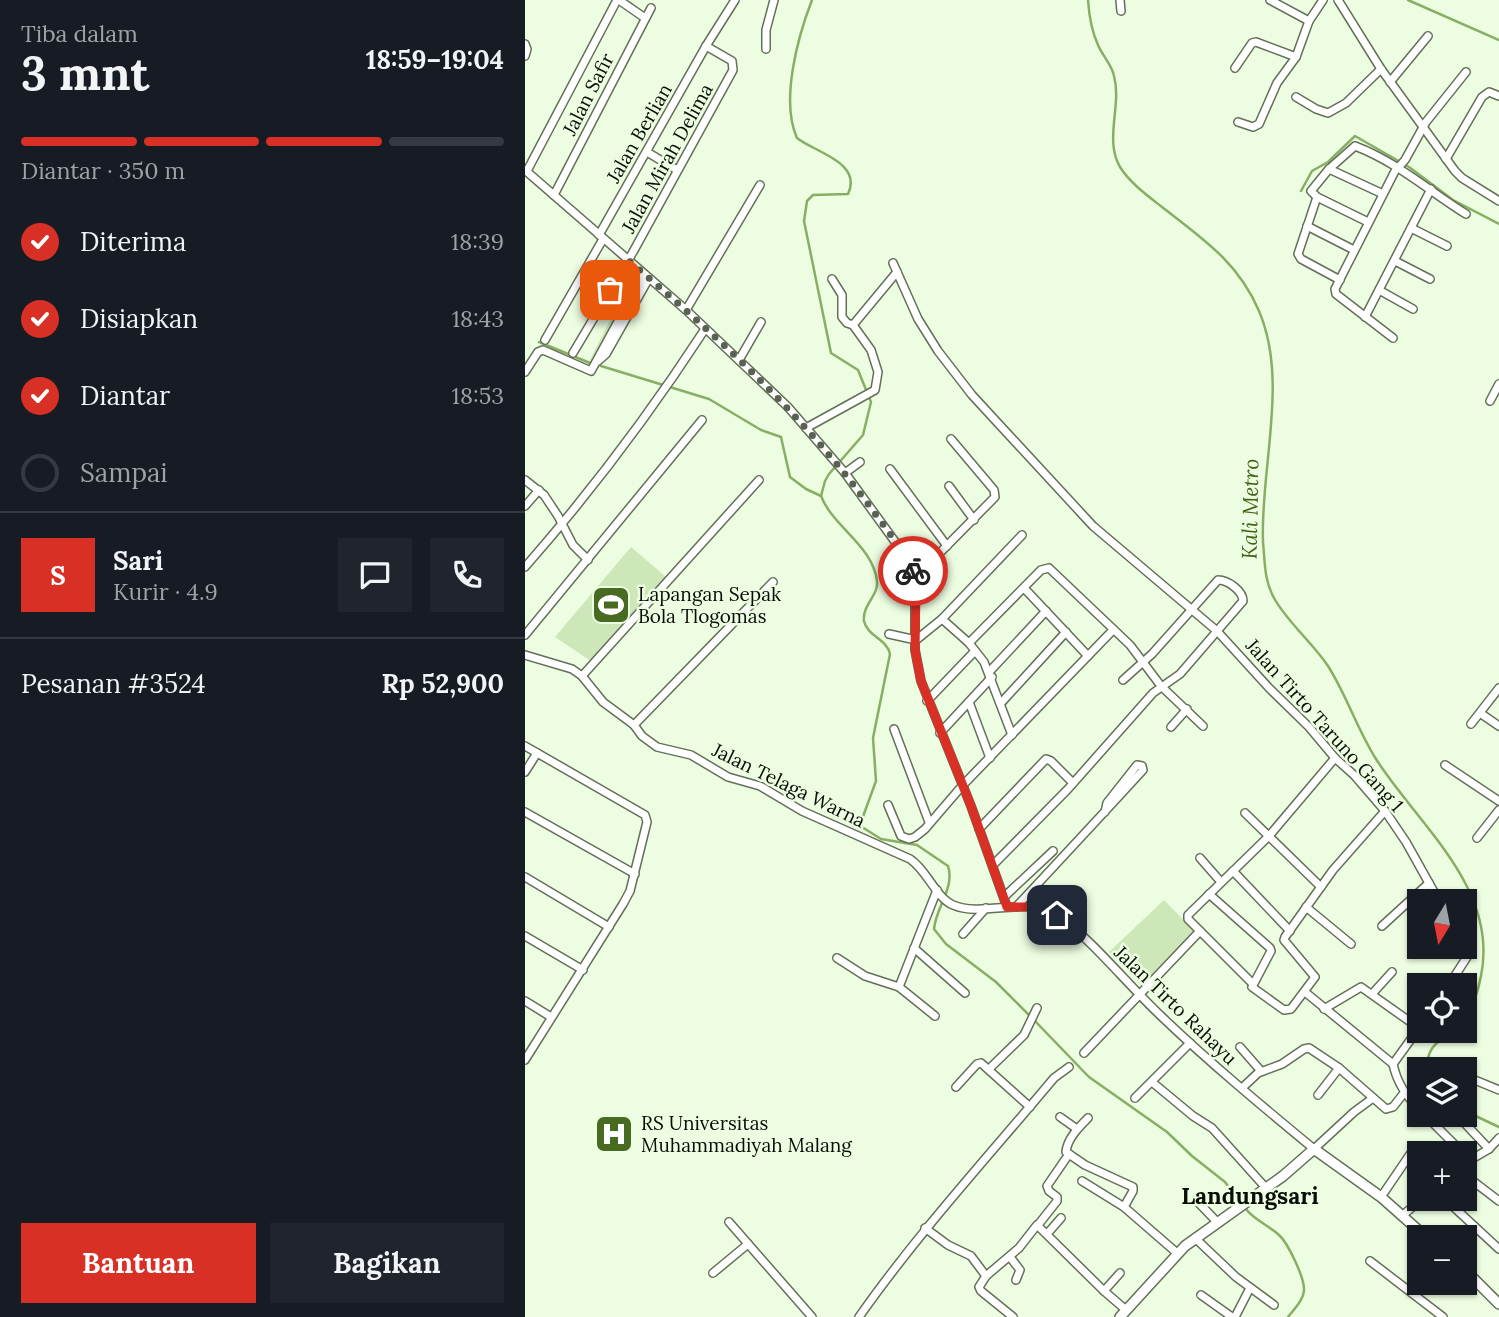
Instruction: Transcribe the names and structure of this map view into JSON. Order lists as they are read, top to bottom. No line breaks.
{"streets":{"street":["Jalan Safir","Jalan Berlian","Jalan Mirah Delima","Jalan Tirto Taruno Gang 1","Jalan Telaga Warna","Jalan Tirto Rahayu"]},"crossings":[["Jalan Berlian","Jalan Mirah Delima"],["Jalan Telaga Warna","Jalan Tirto Rahayu"]],"districts":["Landungsari"],"water":["Kali Metro"],"places":{"sports":["Lapangan Sepak Bola Tlogomas"],"hospital":["RS Universitas Muhammadiyah Malang"]},"north":"bottom","page":{"heading":["3 mnt","Tiba dalam","18:59–19:04"],"panel":["Sari","Kurir · 4.9","Pesanan #3524","Rp 52,900"],"bar":"Diantar · 350 m","list":[["Diterima","18:39"],["Disiapkan","18:43"],["Diantar","18:53"],"Sampai"],"round":"S","map_buttons":["+","−"],"buttons":["Bantuan","Bagikan"]}}
